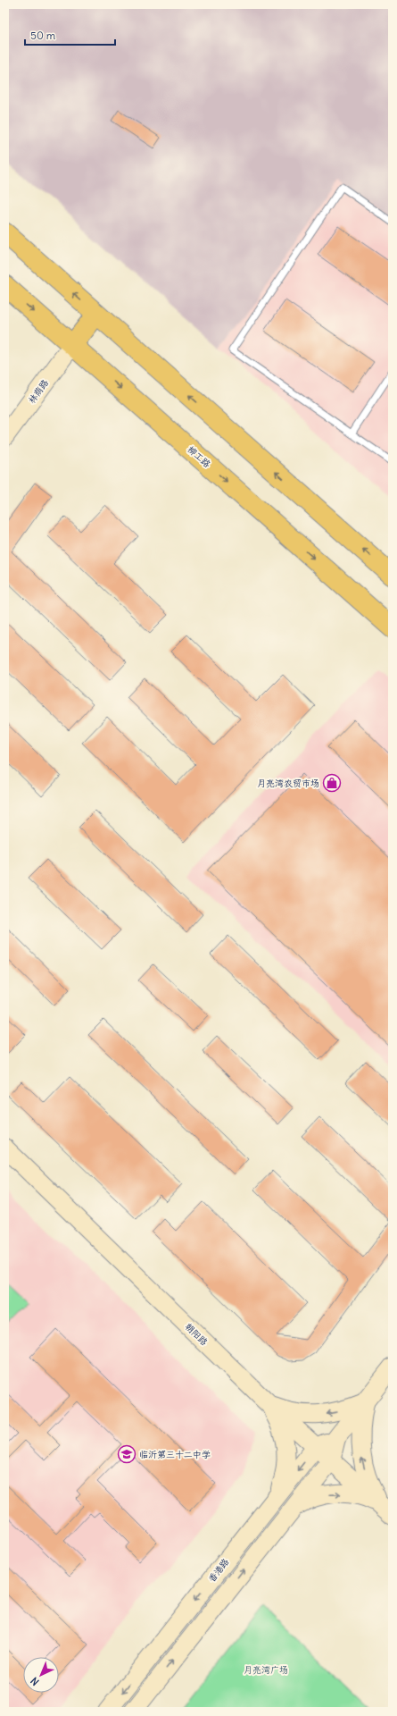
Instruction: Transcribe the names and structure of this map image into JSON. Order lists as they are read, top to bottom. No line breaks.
{"streets":{"main road":["林荫路","柳工路","朝阳路","香港路"]},"crossings":[["林荫路","柳工路"],["朝阳路","香港路"]],"parks":["月亮湾广场"],"places":{"shop":["月亮湾农贸市场"],"school or university":["临沂第三十二中学"]},"scale_bar":"50 m","north":"bottom left"}
